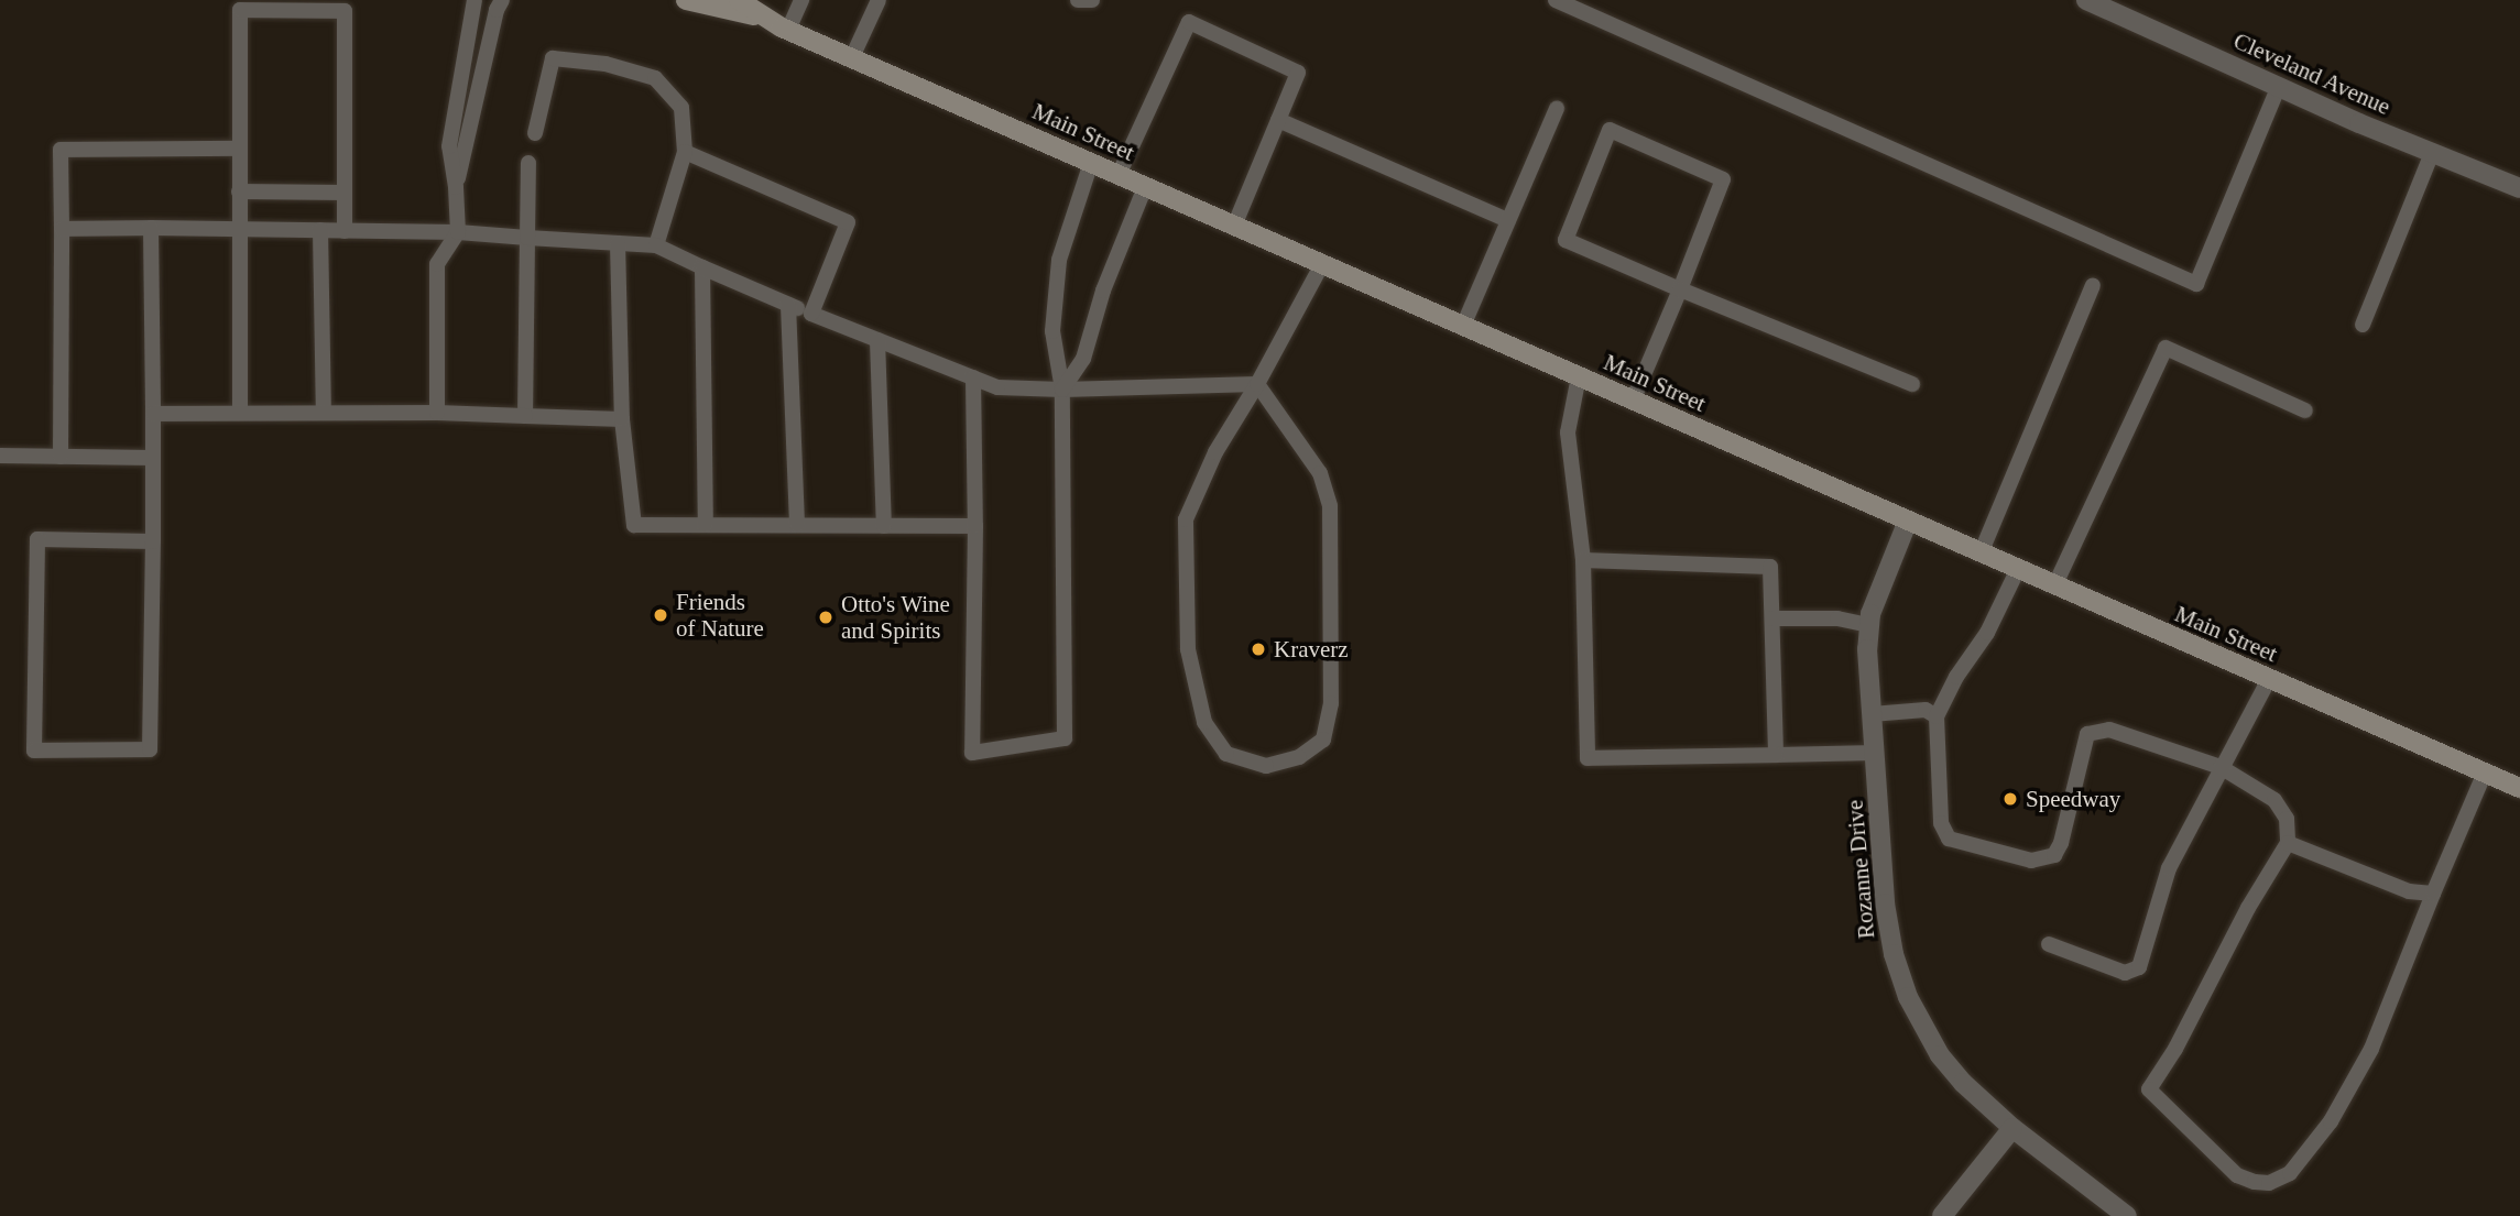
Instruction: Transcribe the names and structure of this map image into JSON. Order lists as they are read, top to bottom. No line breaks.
{"streets":{"main road":["Main Street"],"street":["Cleveland Avenue","Rozanne Drive"]},"crossings":[["Main Street","Rozanne Drive"]],"places":["Friends of Nature","Otto's Wine and Spirits","Kraverz","Speedway"]}
